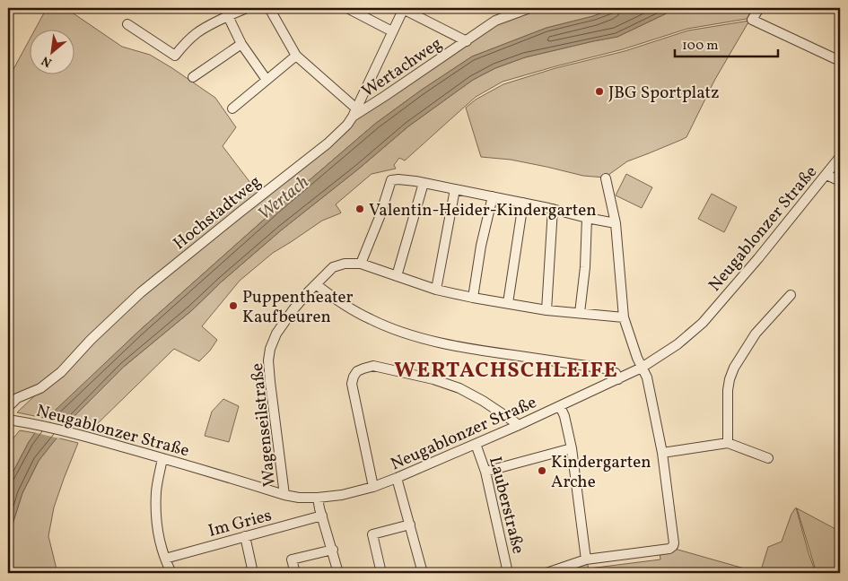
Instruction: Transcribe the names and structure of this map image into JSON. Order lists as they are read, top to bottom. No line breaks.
{"streets":{"street":["Wertachweg","Hochstadtweg","Neugablonzer Straße","Wagenseilstraße","Lauberstraße","Im Gries"]},"crossings":[["Wertachweg","Hochstadtweg"],["Neugablonzer Straße","Wagenseilstraße"],["Neugablonzer Straße","Lauberstraße"]],"districts":["WERTACHSCHLEIFE"],"water":["Wertach"],"places":["JBG Sportplatz","Valentin-Heider-Kindergarten","Puppentheater Kaufbeuren","Kindergarten Arche"],"scale_bar":"100 m","north":"bottom left"}
